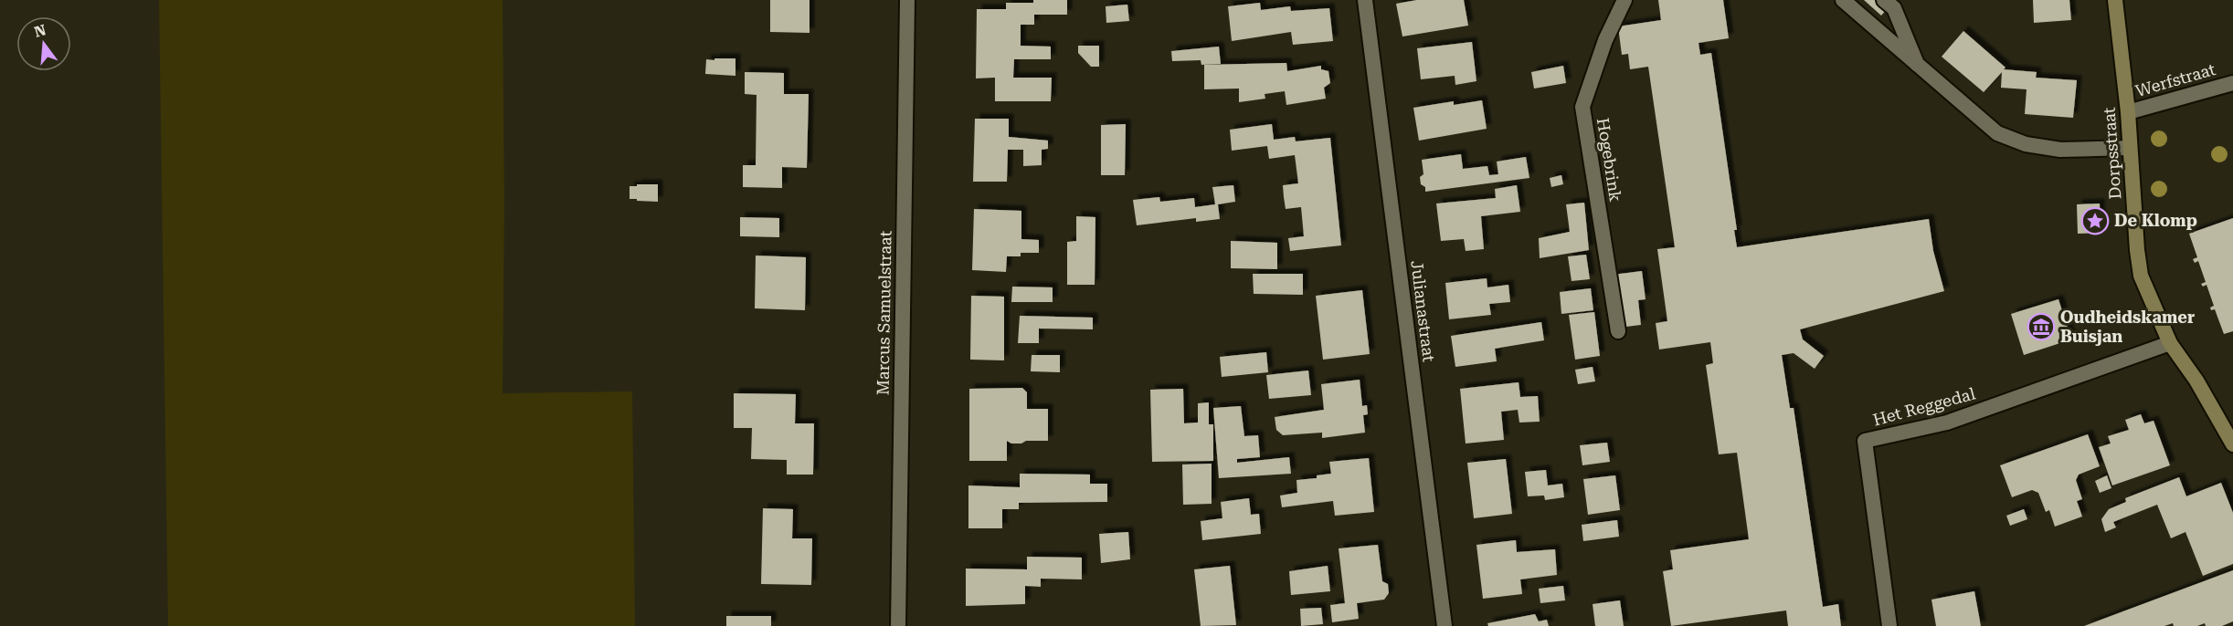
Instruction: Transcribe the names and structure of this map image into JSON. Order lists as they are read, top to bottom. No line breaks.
{"streets":{"main road":["Dorpsstraat"],"street":["Werfstraat","Hogebrink","Julianastraat","Marcus Samuelstraat","Het Reggedal"]},"crossings":[["Werfstraat","Dorpsstraat"],["Dorpsstraat","Het Reggedal"]],"places":{"place":["De Klomp"],"museum":["Oudheidskamer Buisjan"]},"north":"top"}
